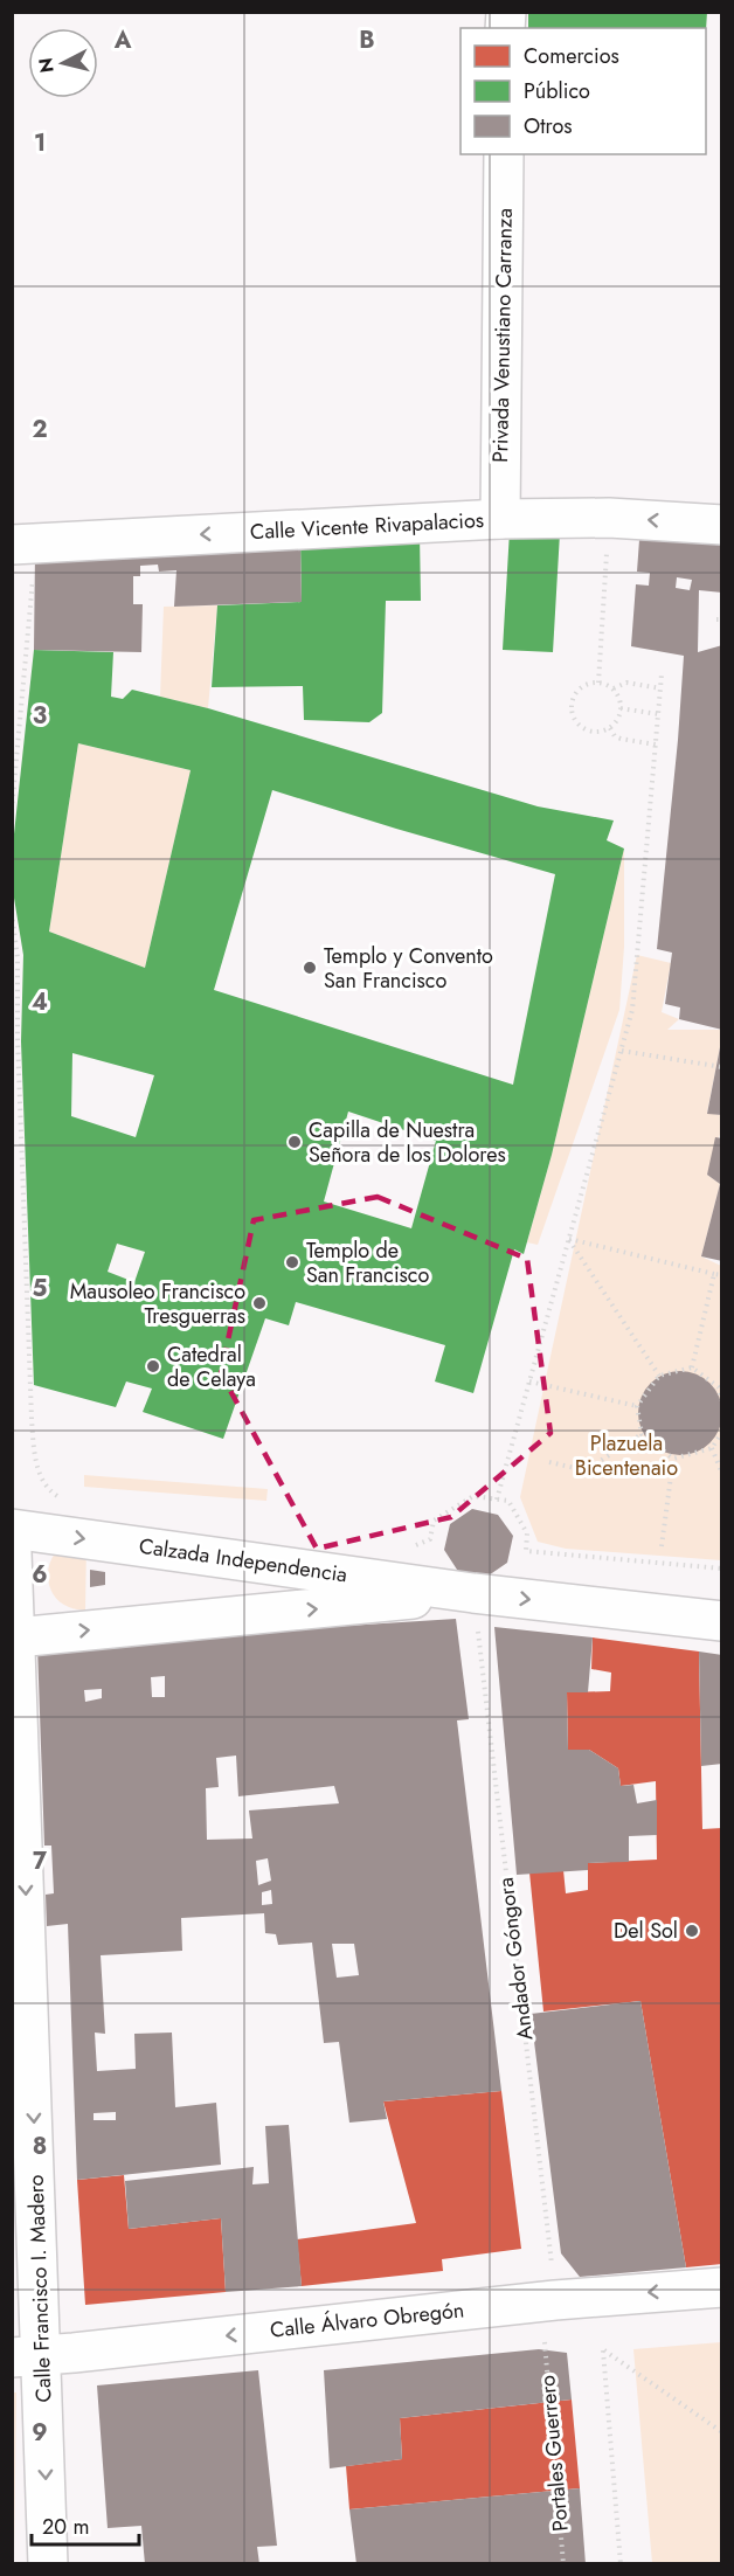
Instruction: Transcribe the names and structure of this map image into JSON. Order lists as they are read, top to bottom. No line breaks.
{"streets":{"main road":["Privada Venustiano Carranza","Calle Vicente Rivapalacios","Calzada Independencia","Calle Francisco I. Madero","Calle Álvaro Obregón"],"path":["Andador Góngora","Portales Guerrero"]},"crossings":[["Privada Venustiano Carranza","Calle Vicente Rivapalacios"],["Calzada Independencia","Andador Góngora"],["Calzada Independencia","Calle Francisco I. Madero"],["Andador Góngora","Calle Álvaro Obregón"],["Calle Francisco I. Madero","Calle Álvaro Obregón"]],"one_way":["Calle Vicente Rivapalacios","Calzada Independencia","Calle Francisco I. Madero","Calle Álvaro Obregón"],"parks":["Plazuela Bicentenaio"],"places":["Templo y Convento San Francisco","Capilla de Nuestra Señora de los Dolores","Templo de San Francisco","Mausoleo Francisco Tresguerras","Catedral de Celaya","Del Sol"],"legend":["Comercios","Público","Otros"],"scale_bar":"20 m","north":"left","grid":{"columns":["A","B"],"rows":["1","2","3","4","5","6","7","8","9"]}}
